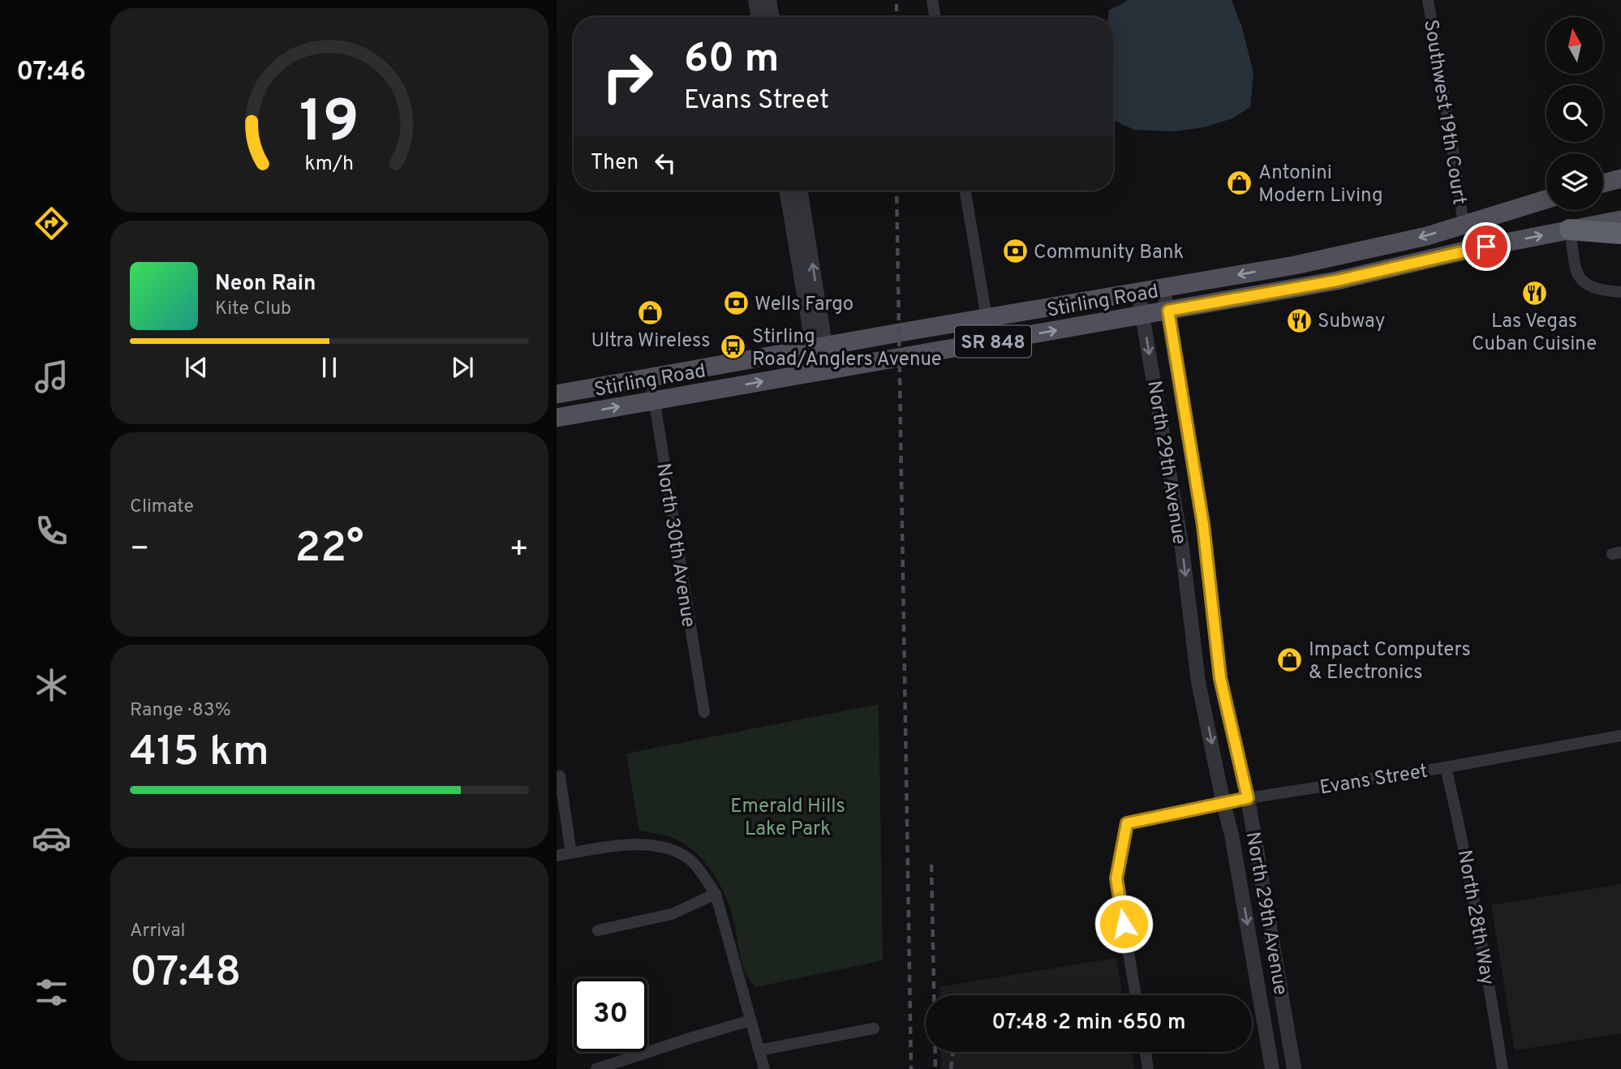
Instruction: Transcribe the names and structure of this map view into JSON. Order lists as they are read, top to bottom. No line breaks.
{"streets":{"main road":["Stirling Road","SR 848"],"street":["Southwest 19th Court","North 29th Avenue","North 30th Avenue","Evans Street","North 28th Way"]},"crossings":[["Southwest 19th Court","Stirling Road"],["Stirling Road","North 29th Avenue"],["Stirling Road","North 30th Avenue"],["North 29th Avenue","Evans Street"],["Evans Street","North 28th Way"]],"parks":["Emerald Hills Lake Park"],"places":{"shop":["Antonini Modern Living","Ultra Wireless","Impact Computers & Electronics"],"bank":["Community Bank","Wells Fargo"],"restaurant":["Las Vegas Cuban Cuisine","Subway"],"bus stop":["Stirling Road/Anglers Avenue"]},"north":"top","page":{"tabs":"07:46","turn":["60 m","Evans Street"],"then":"Then","song":["Neon Rain","Kite Club"],"tile":["Climate",["Range · 83%","415 km"],["Arrival","07:48"]],"heat":["−","22°","+"],"limit":"30","trip":"07:48 · 2 min · 650 m","gauge":["19","km/h"]}}
